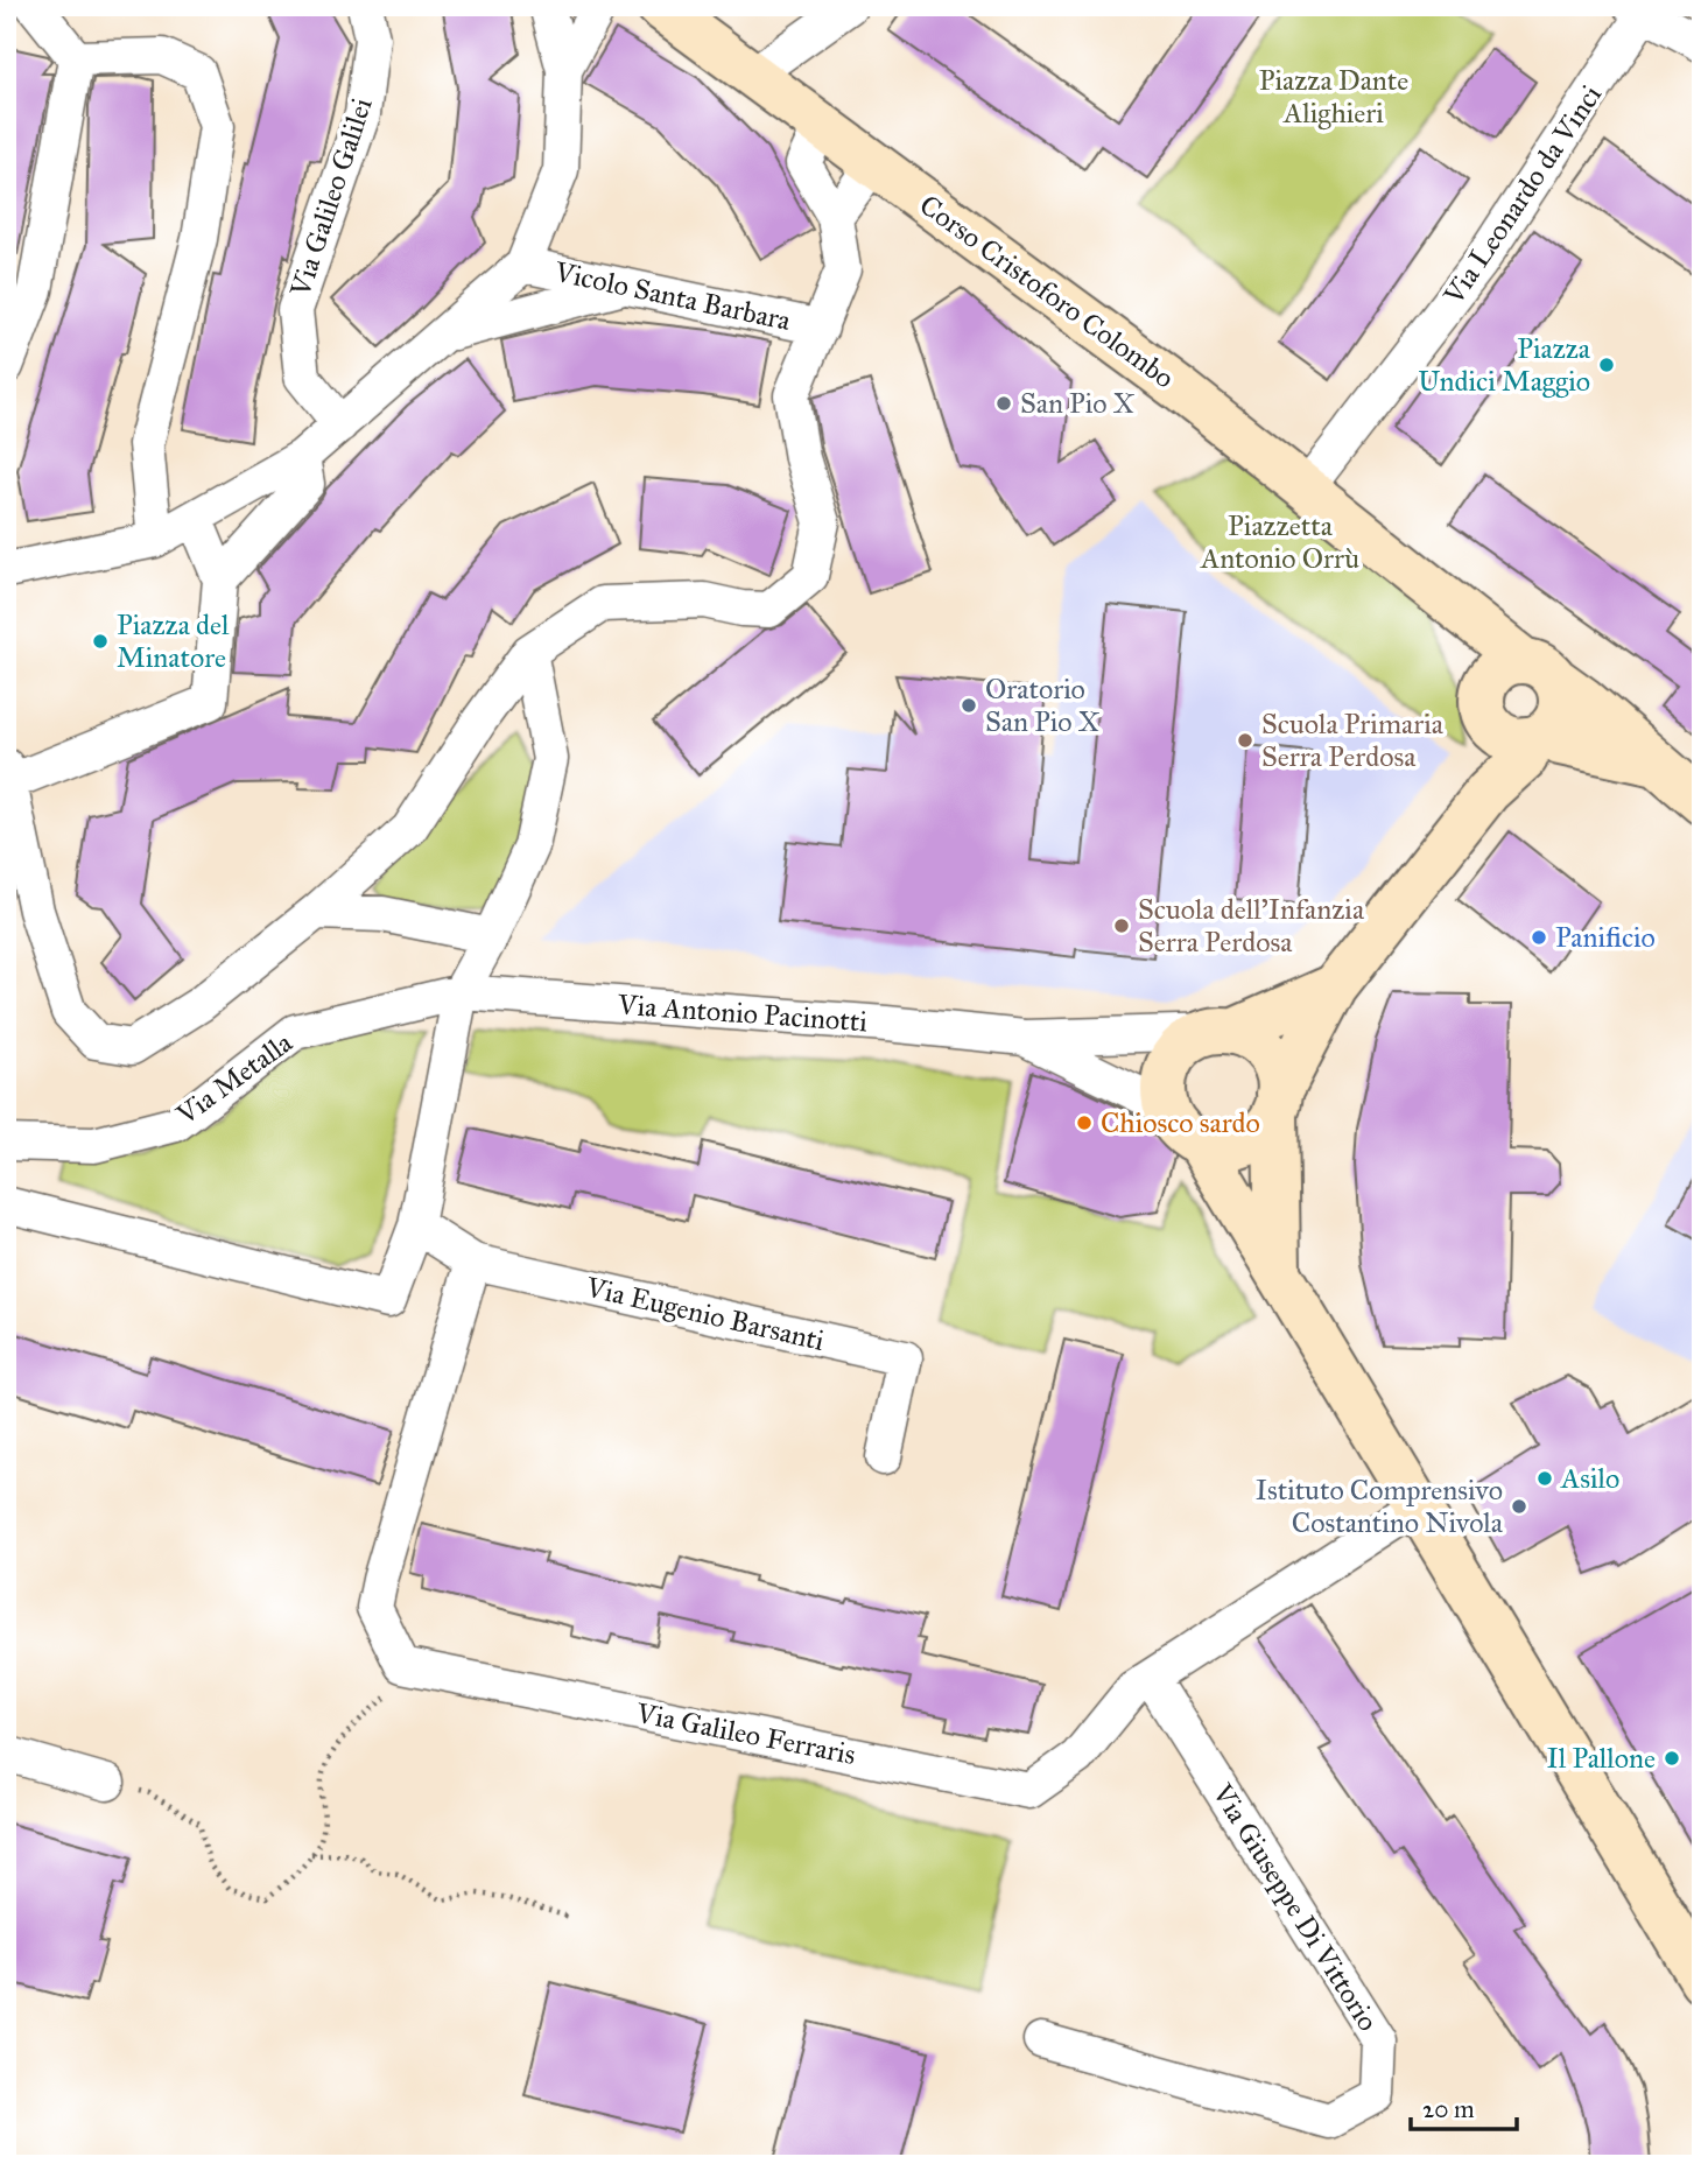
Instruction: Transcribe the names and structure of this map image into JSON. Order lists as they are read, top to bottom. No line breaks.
{"streets":{"street":["Via Leonardo da Vinci","Via Galileo Galilei","Corso Cristoforo Colombo","Vicolo Santa Barbara","Via Antonio Pacinotti","Via Metalla","Via Eugenio Barsanti","Via Galileo Ferraris","Via Giuseppe Di Vittorio"]},"crossings":[["Via Leonardo da Vinci","Corso Cristoforo Colombo"],["Via Antonio Pacinotti","Via Metalla"],["Via Eugenio Barsanti","Via Galileo Ferraris"],["Via Galileo Ferraris","Via Giuseppe Di Vittorio"]],"parks":["Piazza Dante Alighieri","Piazzetta Antonio Orrù"],"places":["Piazza Undici Maggio","San Pio X","Piazza del Minatore","Oratorio San Pio X","Scuola Primaria Serra Perdosa","Scuola dell'Infanzia Serra Perdosa","Panificio","Chiosco sardo","Asilo","Istituto Comprensivo Costantino Nivola","Il Pallone"],"scale_bar":"20 m"}
